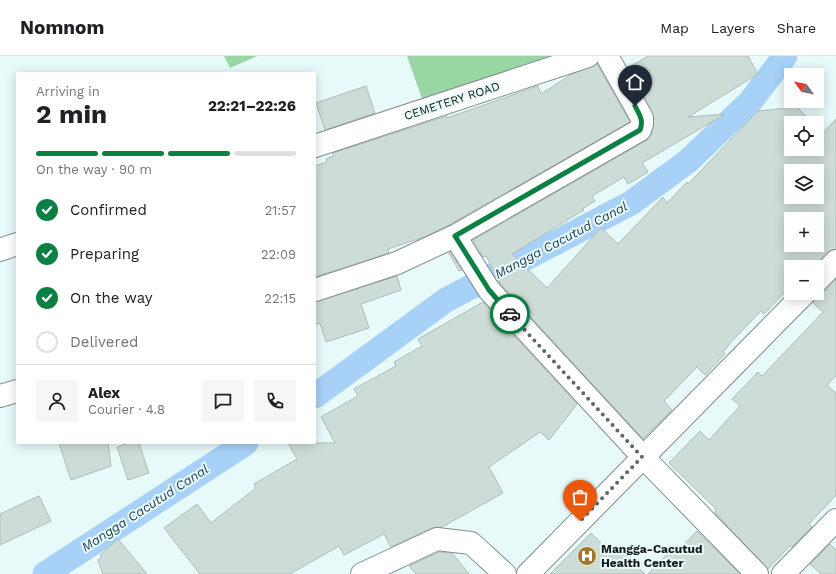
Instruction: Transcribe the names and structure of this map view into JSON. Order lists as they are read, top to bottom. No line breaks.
{"streets":{"street":["CEMETERY ROAD"]},"water":["Mangga Cacutud Canal"],"places":{"hospital":["Mangga-Cacutud Health Center"]},"north":"top left","page":{"header":"Nomnom","nav":["Map","Layers","Share"],"map_buttons":["+","−"],"heading":["2 min","Arriving in","22:21–22:26"],"panel":["Alex","Courier · 4.8"],"bar":"On the way · 90 m","list":[["Confirmed","21:57"],["Preparing","22:09"],["On the way","22:15"],"Delivered"]}}
